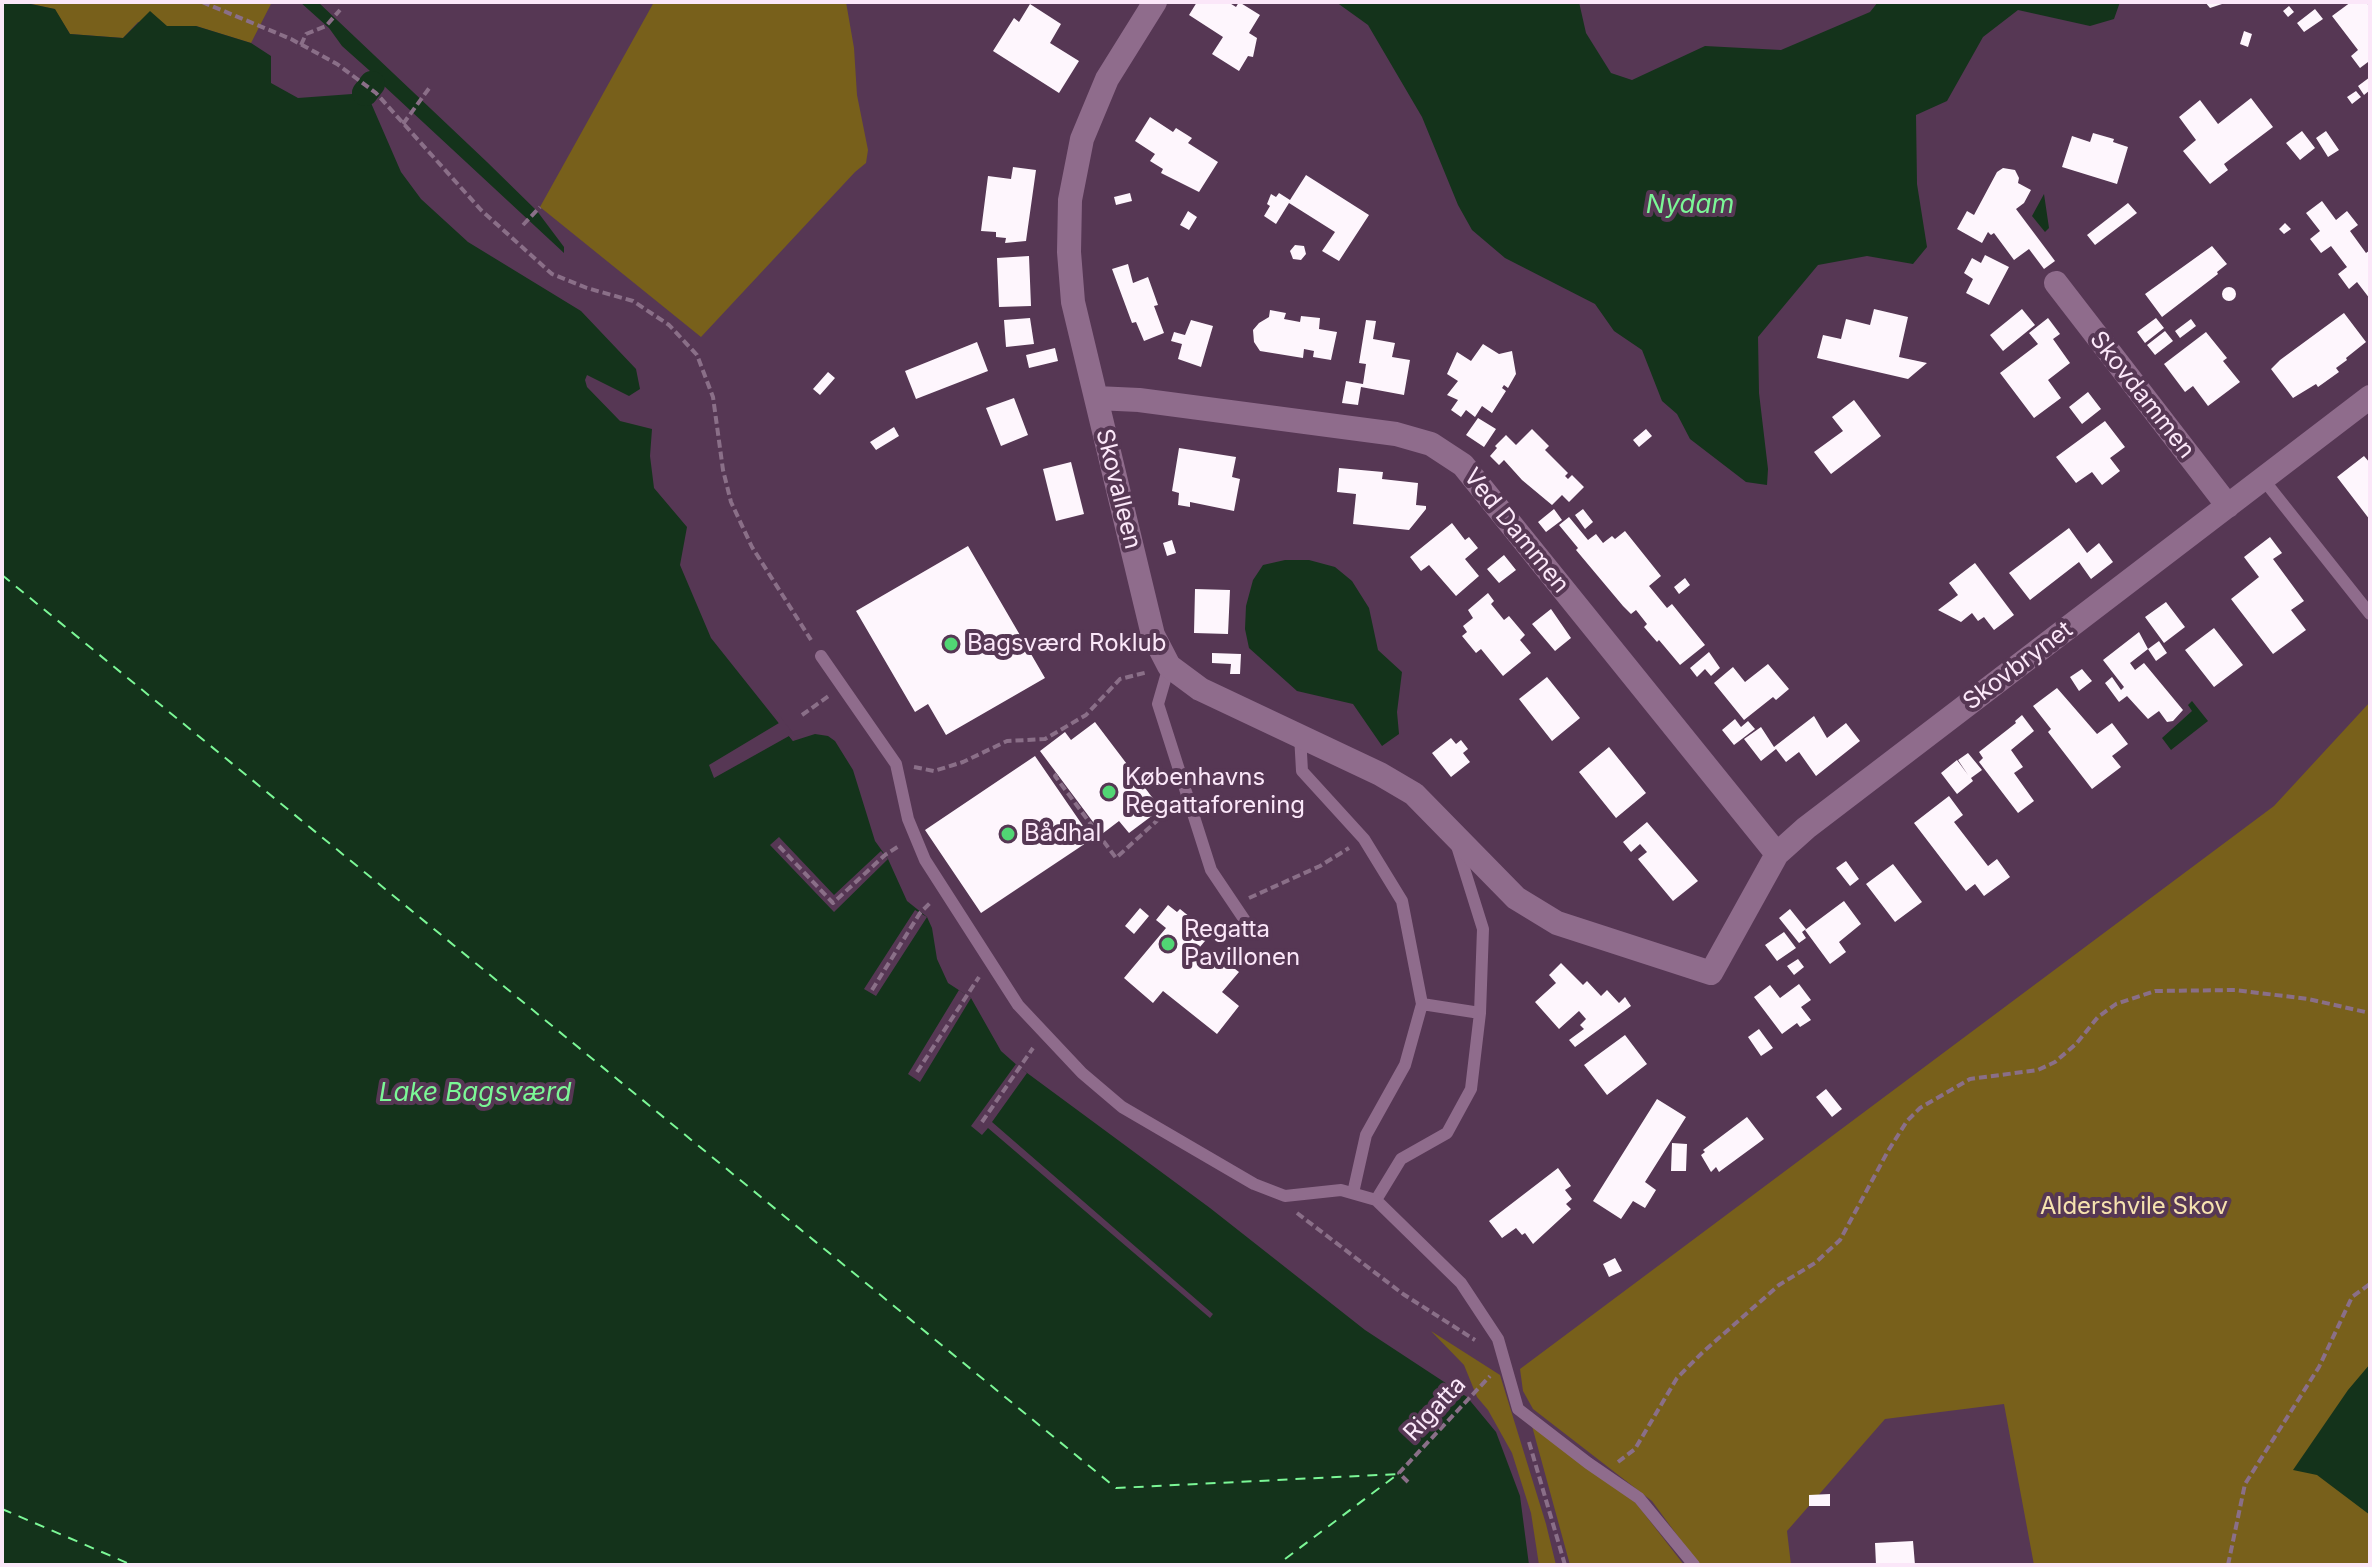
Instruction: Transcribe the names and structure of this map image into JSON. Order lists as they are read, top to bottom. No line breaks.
{"streets":{"street":["Skovdammen","Skovalleen","Ved Dammen","Skovbrynet"],"path":["Rigatta"]},"crossings":[["Skovdammen","Skovbrynet"],["Skovalleen","Ved Dammen"],["Skovalleen","Skovbrynet"],["Ved Dammen","Skovbrynet"]],"water":["Nydam","Lake Bagsværd"],"parks":["Aldershvile Skov"],"places":["Bagsværd Roklub","Københavns Regattaforening","Bådhal","Regatta Pavillonen"]}
